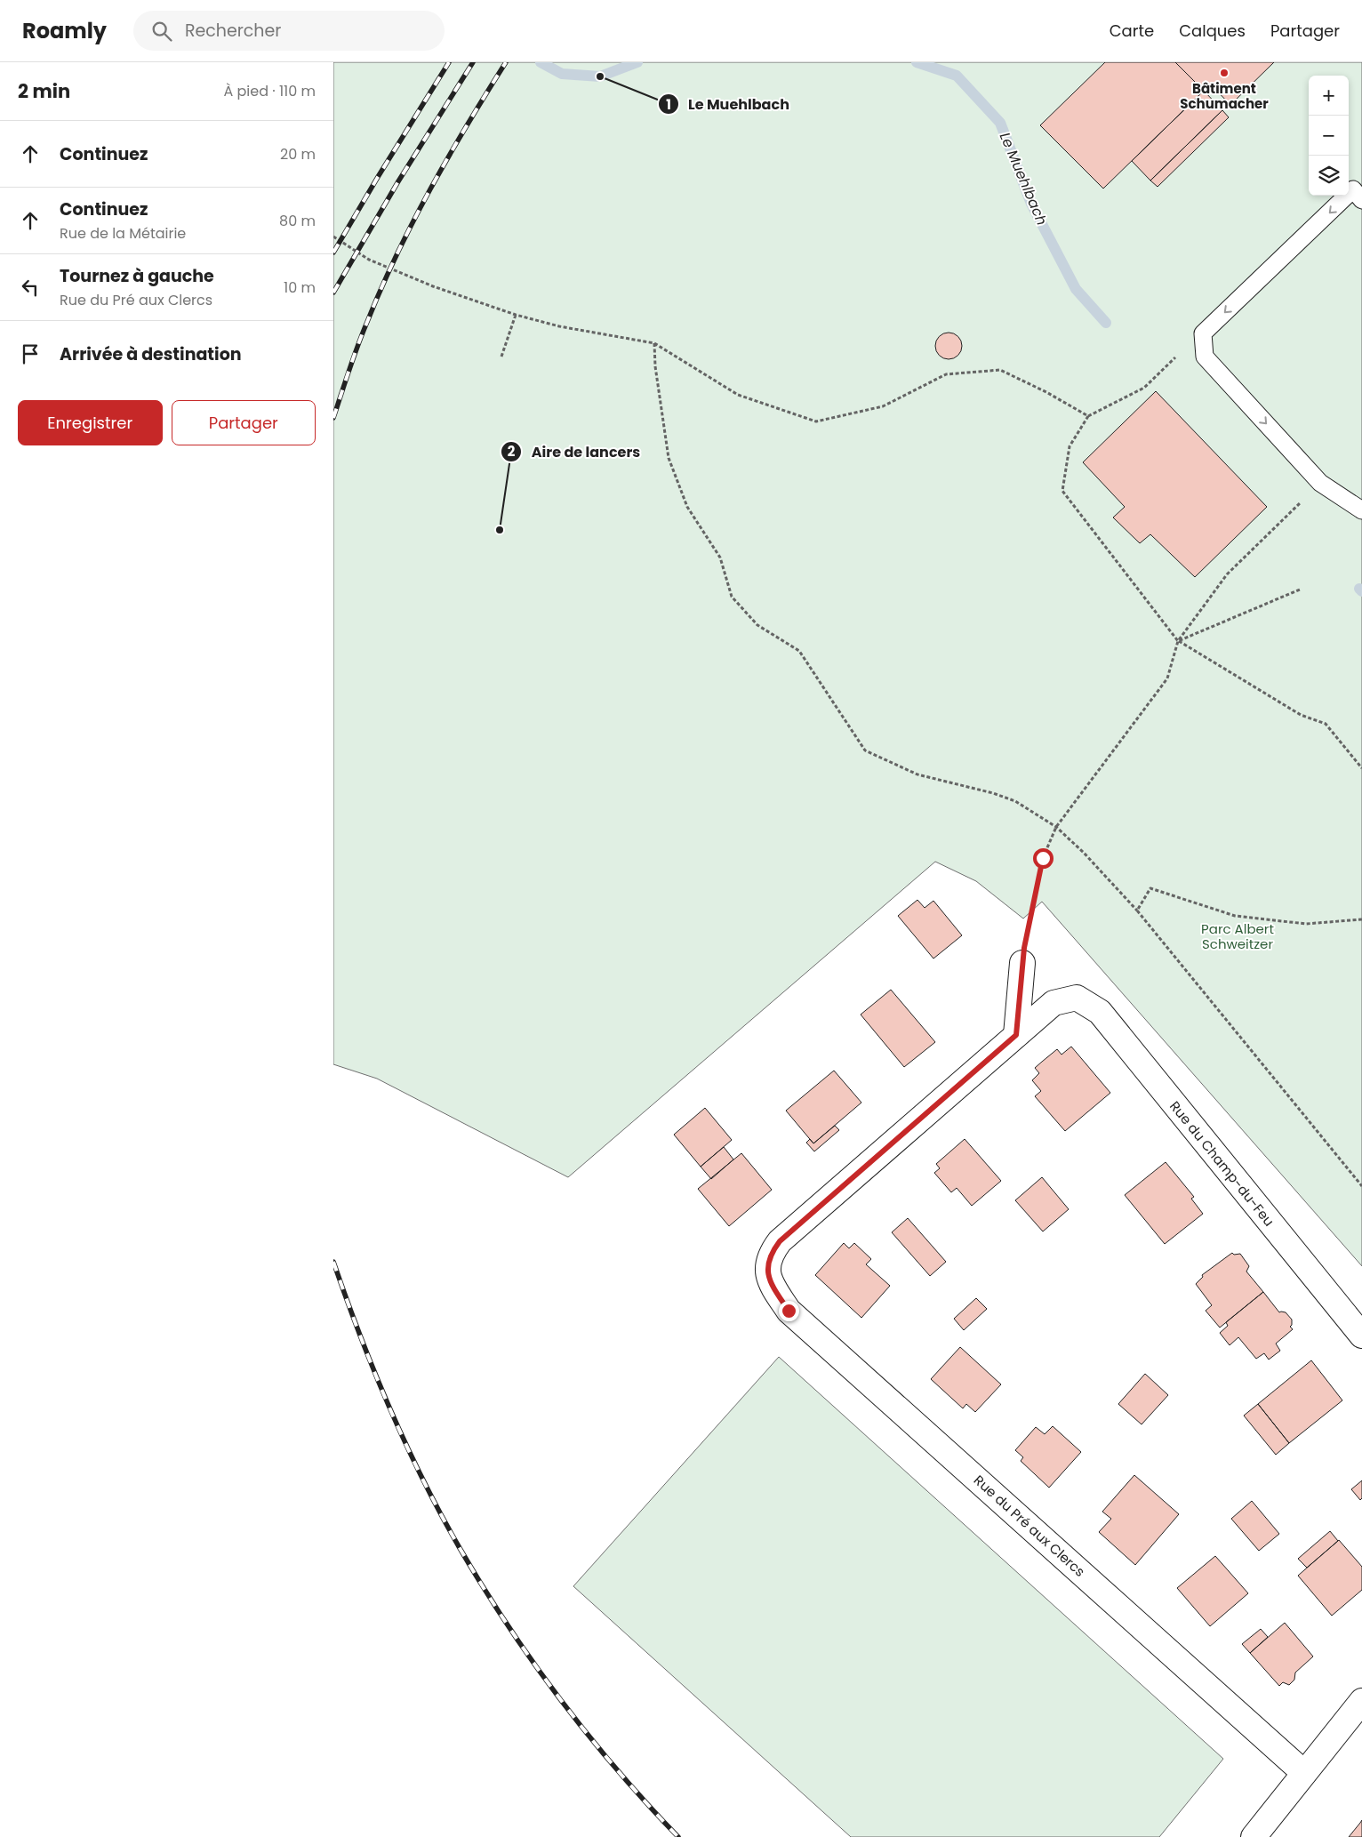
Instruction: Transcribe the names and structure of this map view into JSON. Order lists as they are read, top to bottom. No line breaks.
{"streets":{"street":["Rue du Champ-du-Feu","Rue du Pré aux Clercs"]},"crossings":[["Rue du Champ-du-Feu","Rue du Pré aux Clercs"]],"water":["Le Muehlbach"],"parks":["Parc Albert Schweitzer"],"places":["Bâtiment Schumacher","Le Muehlbach","Aire de lancers"],"page":{"header":"Roamly","search":"Rechercher","nav":["Carte","Calques","Partager"],"heading":["2 min","À pied · 110 m"],"map_buttons":["+","−"],"list":[["Continuez","20 m"],["Continuez","Rue de la Métairie","80 m"],["Tournez à gauche","Rue du Pré aux Clercs","10 m"],"Arrivée à destination"],"buttons":["Enregistrer","Partager"]}}
